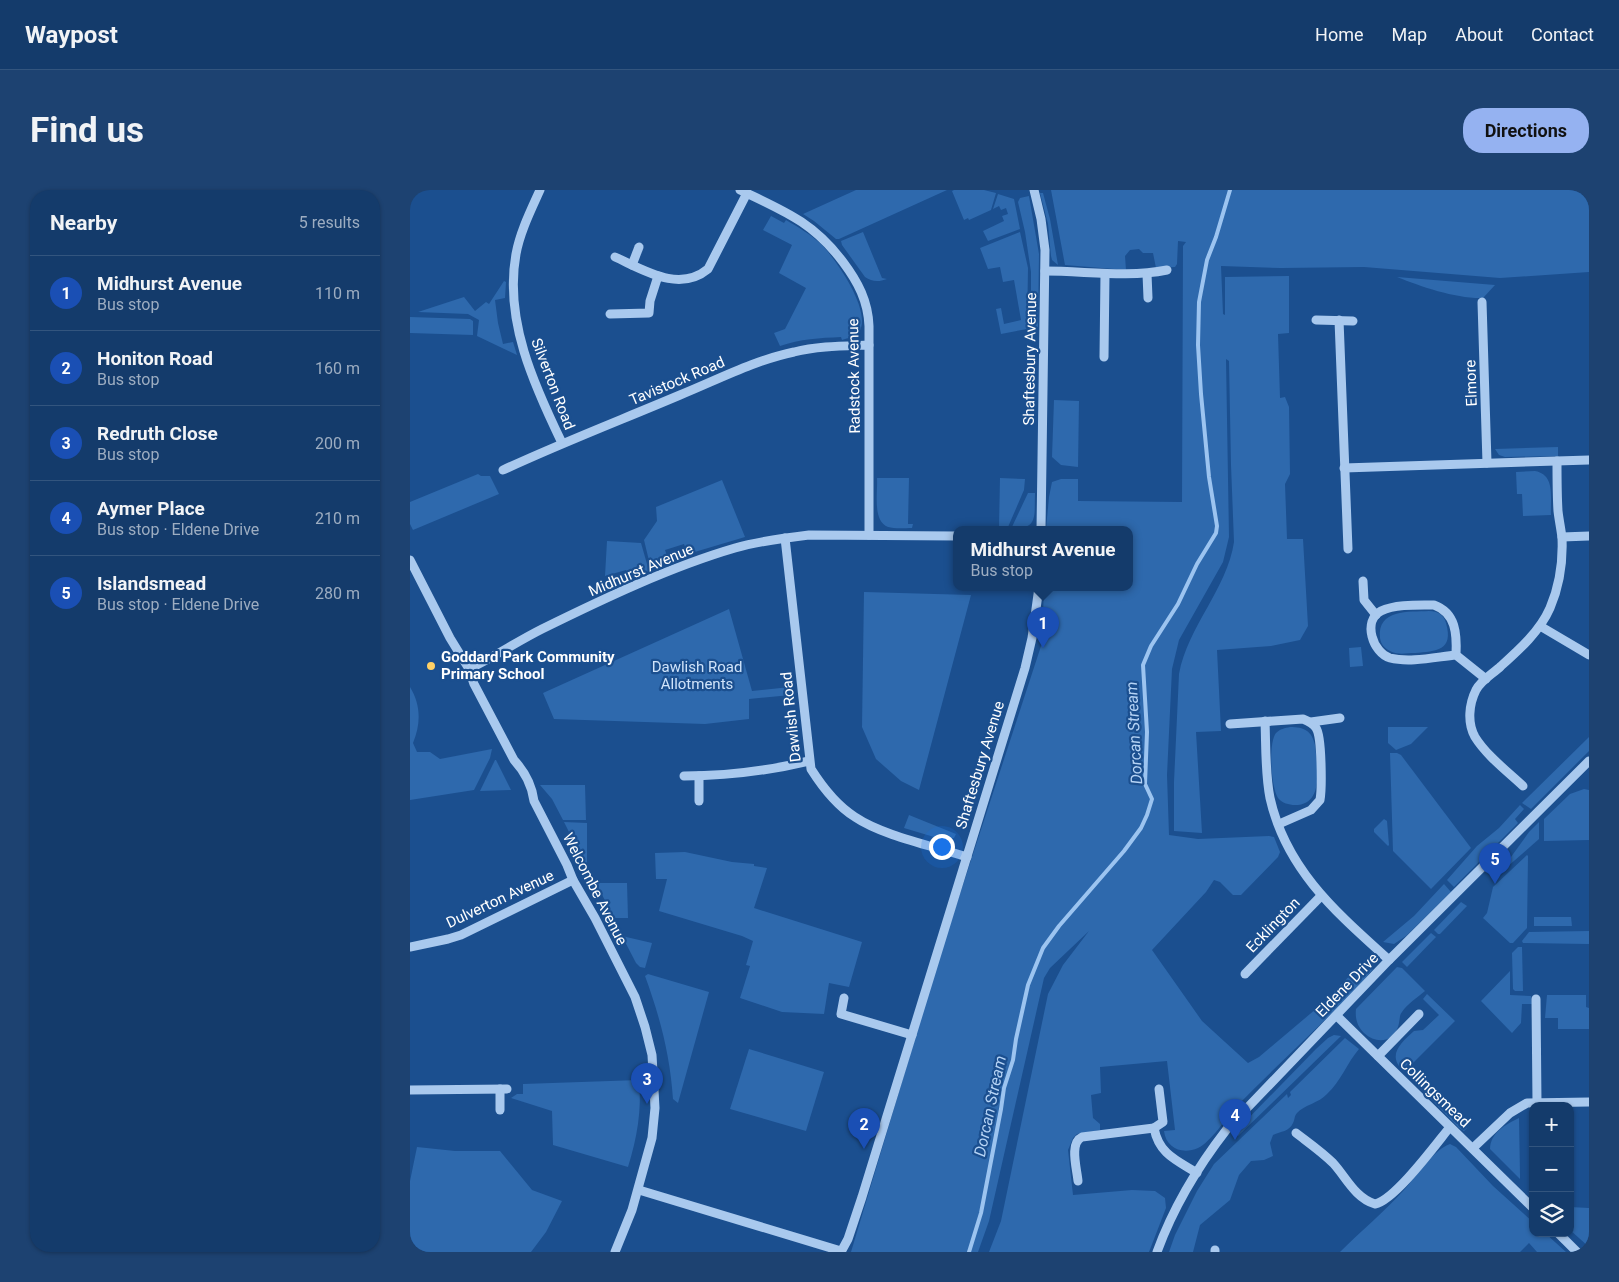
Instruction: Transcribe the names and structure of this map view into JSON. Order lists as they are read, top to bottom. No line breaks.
{"streets":{"street":["Shaftesbury Avenue","Radstock Avenue","Tavistock Road","Elmore","Silverton Road","Midhurst Avenue","Dawlish Road","Welcombe Avenue","Dulverton Avenue","Ecklington","Eldene Drive","Collingsmead"]},"crossings":[["Shaftesbury Avenue","Dawlish Road"],["Radstock Avenue","Tavistock Road"],["Radstock Avenue","Midhurst Avenue"],["Tavistock Road","Silverton Road"],["Midhurst Avenue","Dawlish Road"],["Midhurst Avenue","Welcombe Avenue"],["Welcombe Avenue","Dulverton Avenue"],["Ecklington","Eldene Drive"],["Eldene Drive","Collingsmead"]],"water":["Dorcan Stream"],"parks":["Dawlish Road Allotments"],"places":["Goddard Park Community Primary School"],"page":{"header":"Waypost","nav":["Home","Map","About","Contact"],"buttons":"Directions","title":"Find us","heading":["Nearby","5 results"],"list":[{"mark":"1","name":"Midhurst Avenue","note":"Bus stop","value":"110 m"},{"mark":"2","name":"Honiton Road","note":"Bus stop","value":"160 m"},{"mark":"3","name":"Redruth Close","note":"Bus stop","value":"200 m"},{"mark":"4","name":"Aymer Place","note":"Bus stop · Eldene Drive","value":"210 m"},{"mark":"5","name":"Islandsmead","note":"Bus stop · Eldene Drive","value":"280 m"}],"popup":["Midhurst Avenue","Bus stop"],"pins":["1","5","3","4","2"],"map_buttons":["+","−"]}}
